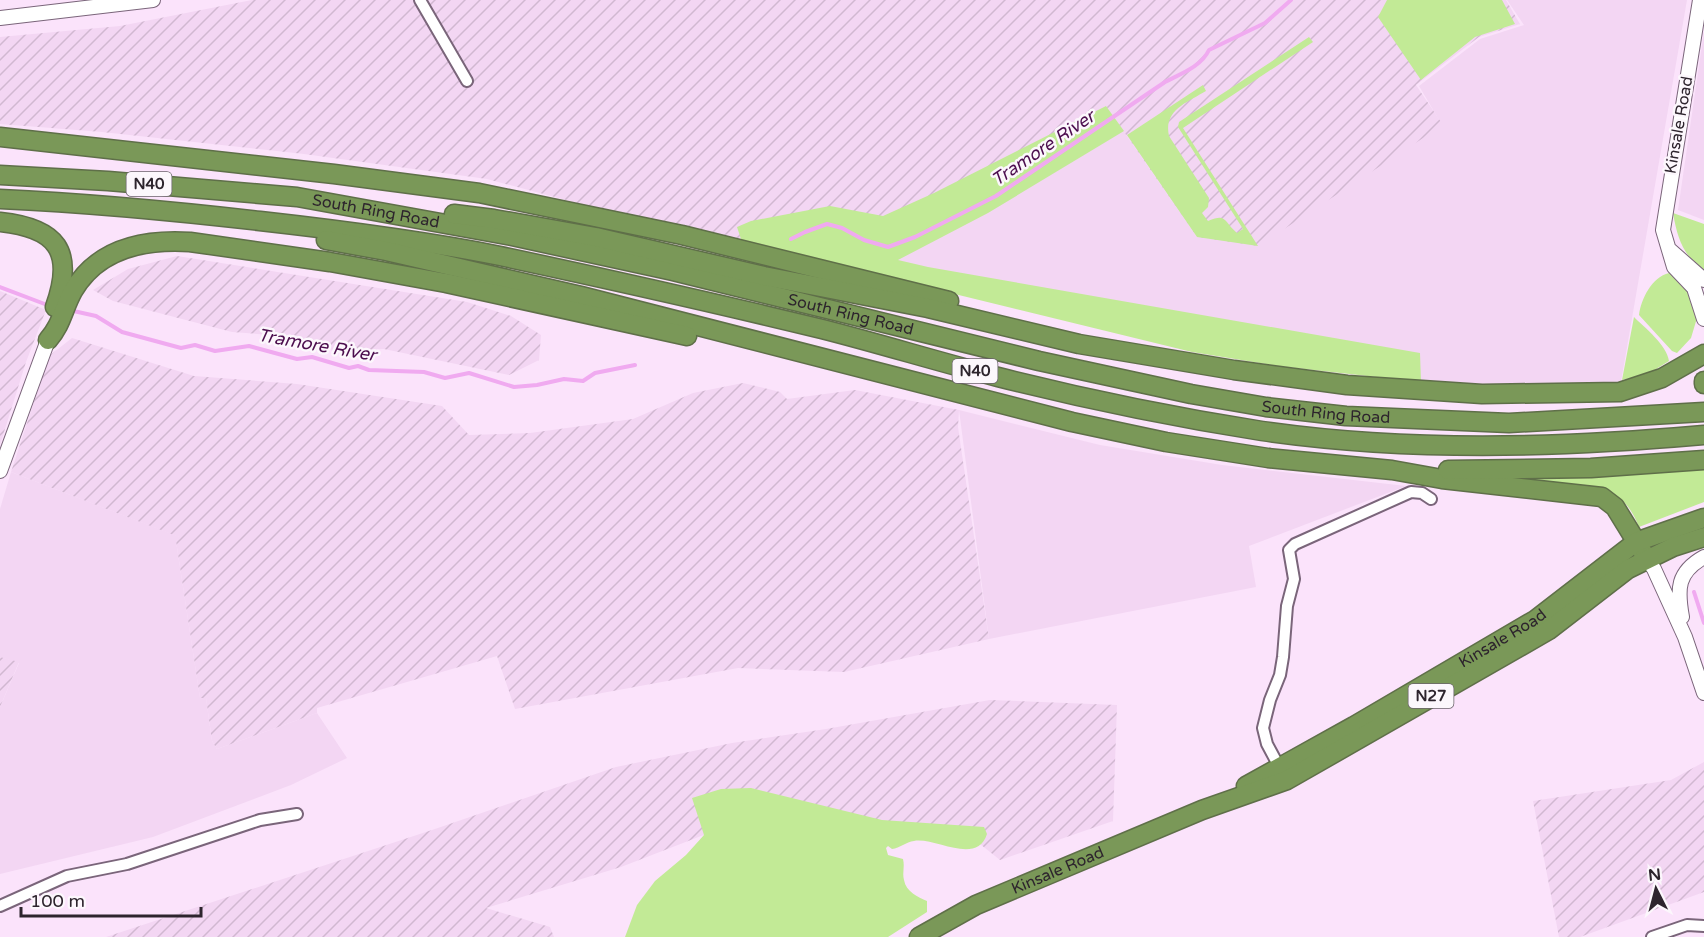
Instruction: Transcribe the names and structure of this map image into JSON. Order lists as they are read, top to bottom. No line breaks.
{"streets":{"highway":["Kinsale Road","N40","South Ring Road","N27"]},"water":["Tramore River"],"scale_bar":"100 m","north":"top"}
